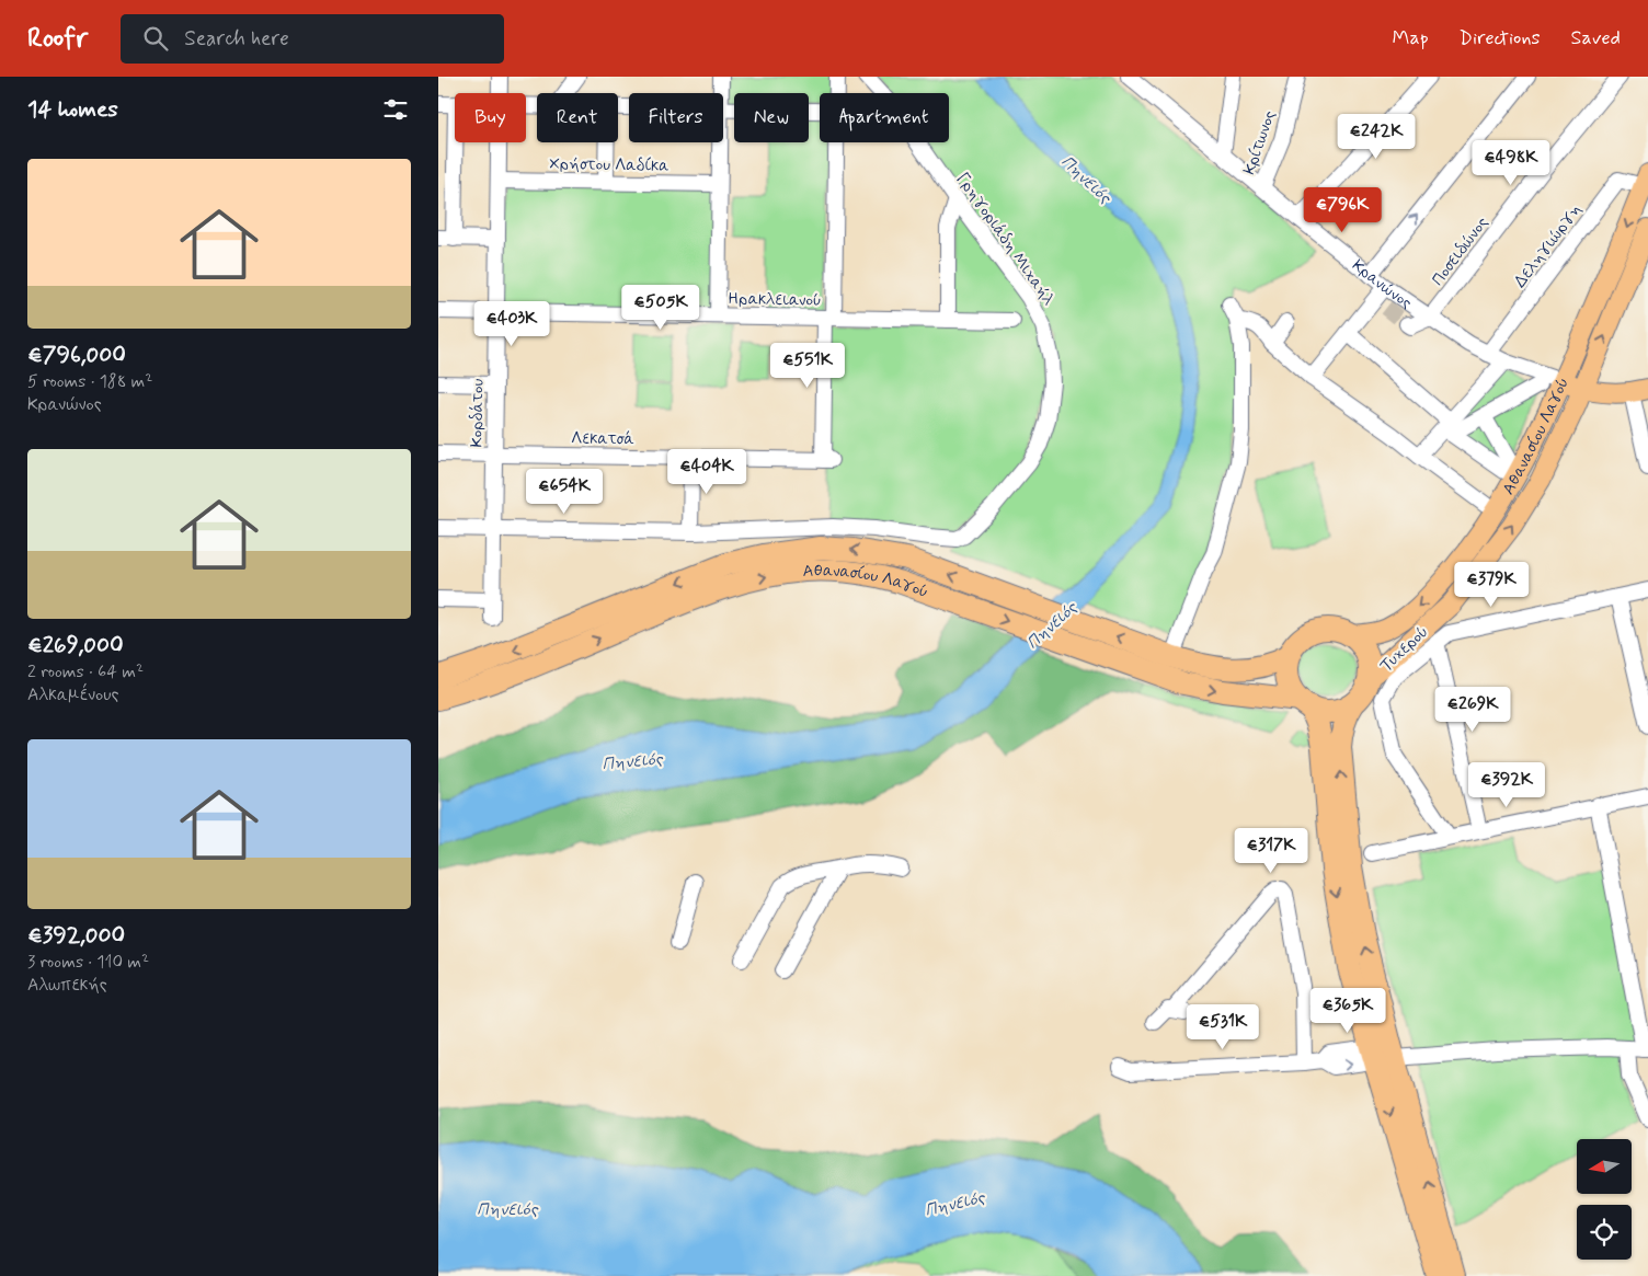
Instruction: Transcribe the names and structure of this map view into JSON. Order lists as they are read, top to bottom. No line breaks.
{"streets":{"highway":["Αθανασίου Λαγού"],"main road":["Κρανώνος"],"street":["Κρίτωνος","Χρήστου Λαδίκα","Γρηγοριάδη Μιχαήλ","Δεληγιώργη","Ποσειδώνος","Ηρακλειανού","Κορδάτου","Λεκατσά","Τυχερού"]},"crossings":[["Κρίτωνος","Κρανώνος"],["Χρήστου Λαδίκα","Κορδάτου"],["Δεληγιώργη","Κρανώνος"],["Δεληγιώργη","Αθανασίου Λαγού"],["Ποσειδώνος","Κρανώνος"],["Κρανώνος","Αθανασίου Λαγού"],["Ηρακλειανού","Κορδάτου"],["Ηρακλειανού","Λεκατσά"],["Κορδάτου","Λεκατσά"]],"water":["Πηνειός"],"north":"left","page":{"header":"Roofr","search":"Search here","nav":["Map","Directions","Saved"],"heading":"14 homes","chip":["Buy","Rent","Filters","New","Apartment"],"price":["€242K","€498K","€796K","€505K","€403K","€551K","€404K","€654K","€379K","€269K","€392K","€317K","€365K","€531K"],"list":[{"name":"€796,000","note":"5 rooms · 188 m² · Κρανώνος"},{"name":"€269,000","note":"2 rooms · 64 m² · Αλκαμένους"},{"name":"€392,000","note":"3 rooms · 110 m² · Αλωπεκής"}]}}
